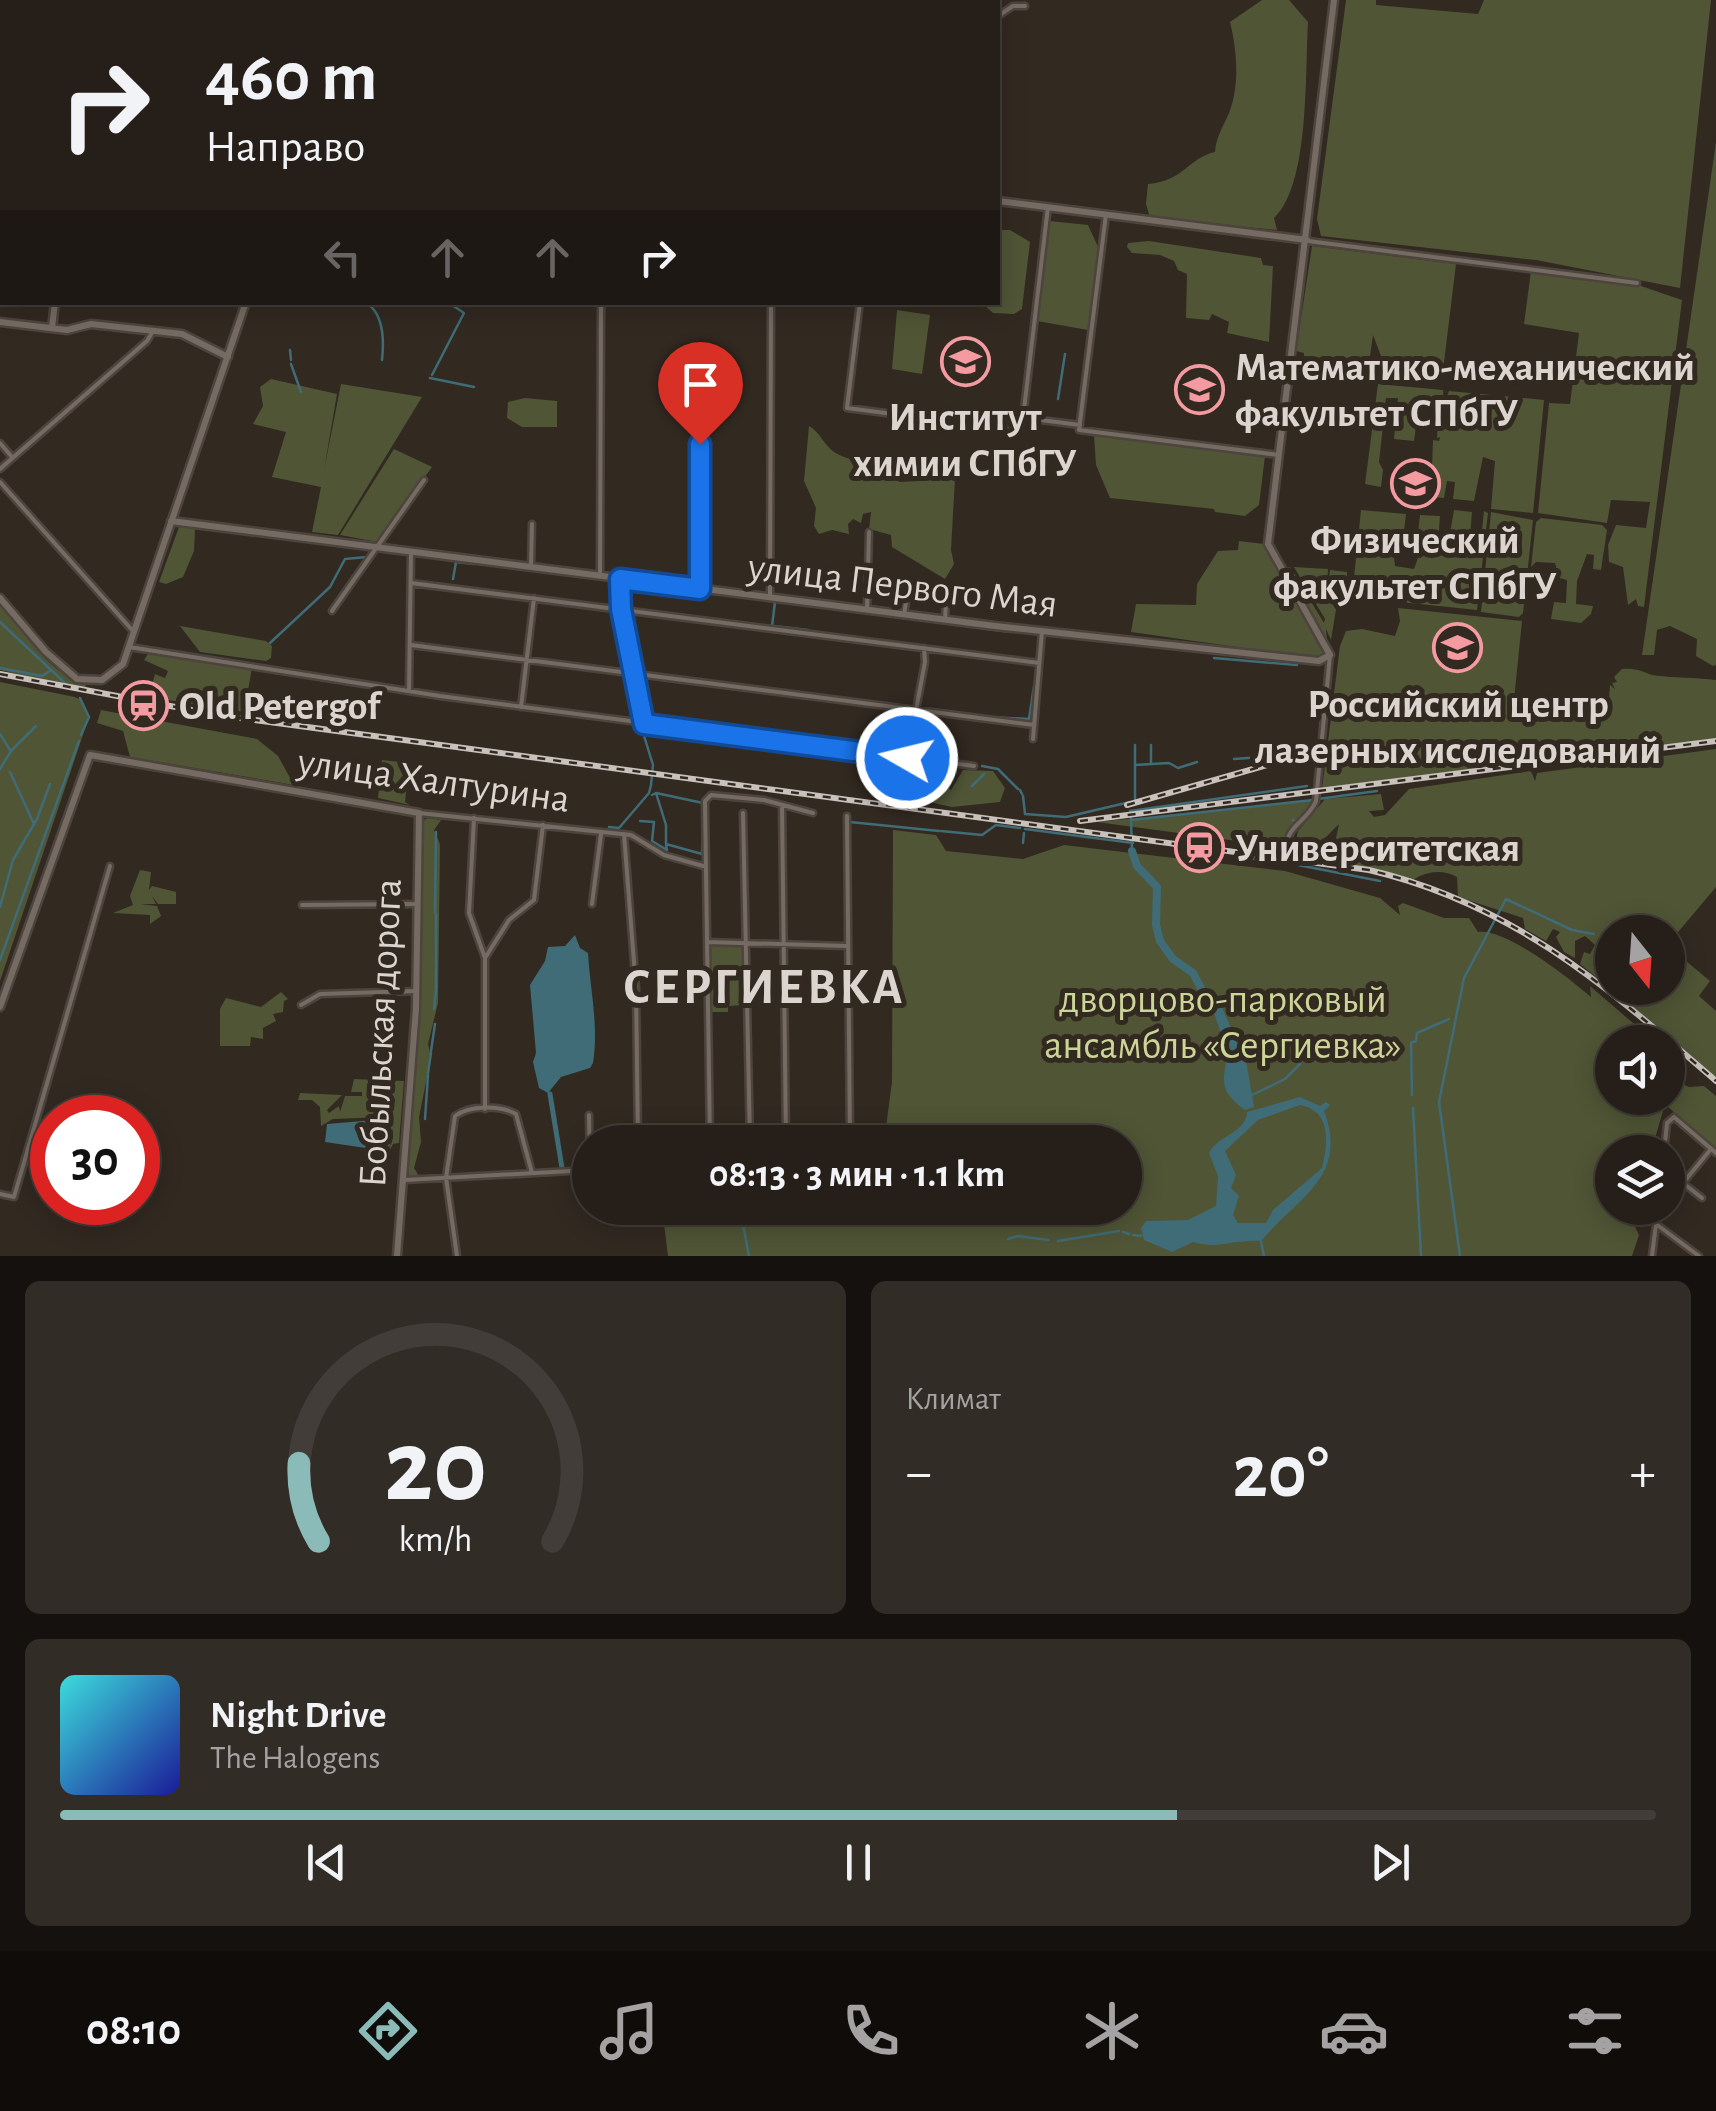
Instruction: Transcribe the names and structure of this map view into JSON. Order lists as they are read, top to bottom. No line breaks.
{"streets":{"street":["улица Первого Мая","улица Халтурина","Бобыльская дорога"]},"crossings":[["улица Халтурина","Бобыльская дорога"]],"districts":["СЕРГИЕВКА"],"parks":["дворцово-парковый ансамбль «Сергиевка»"],"places":{"school or university":["Институт химии СПбГУ","Математико-механический факультет СПбГУ","Физический факультет СПбГУ","Российский центр лазерных исследований"],"station":["Old Petergof","Университетская"]},"north":"bottom","page":{"turn":["460 m","Направо"],"limit":"30","trip":"08:13 · 3 мин · 1.1 km","tile":"Климат","heat":["−","20°","+"],"song":["Night Drive","The Halogens"],"tabs":"08:10","gauge":["20","km/h"]}}
